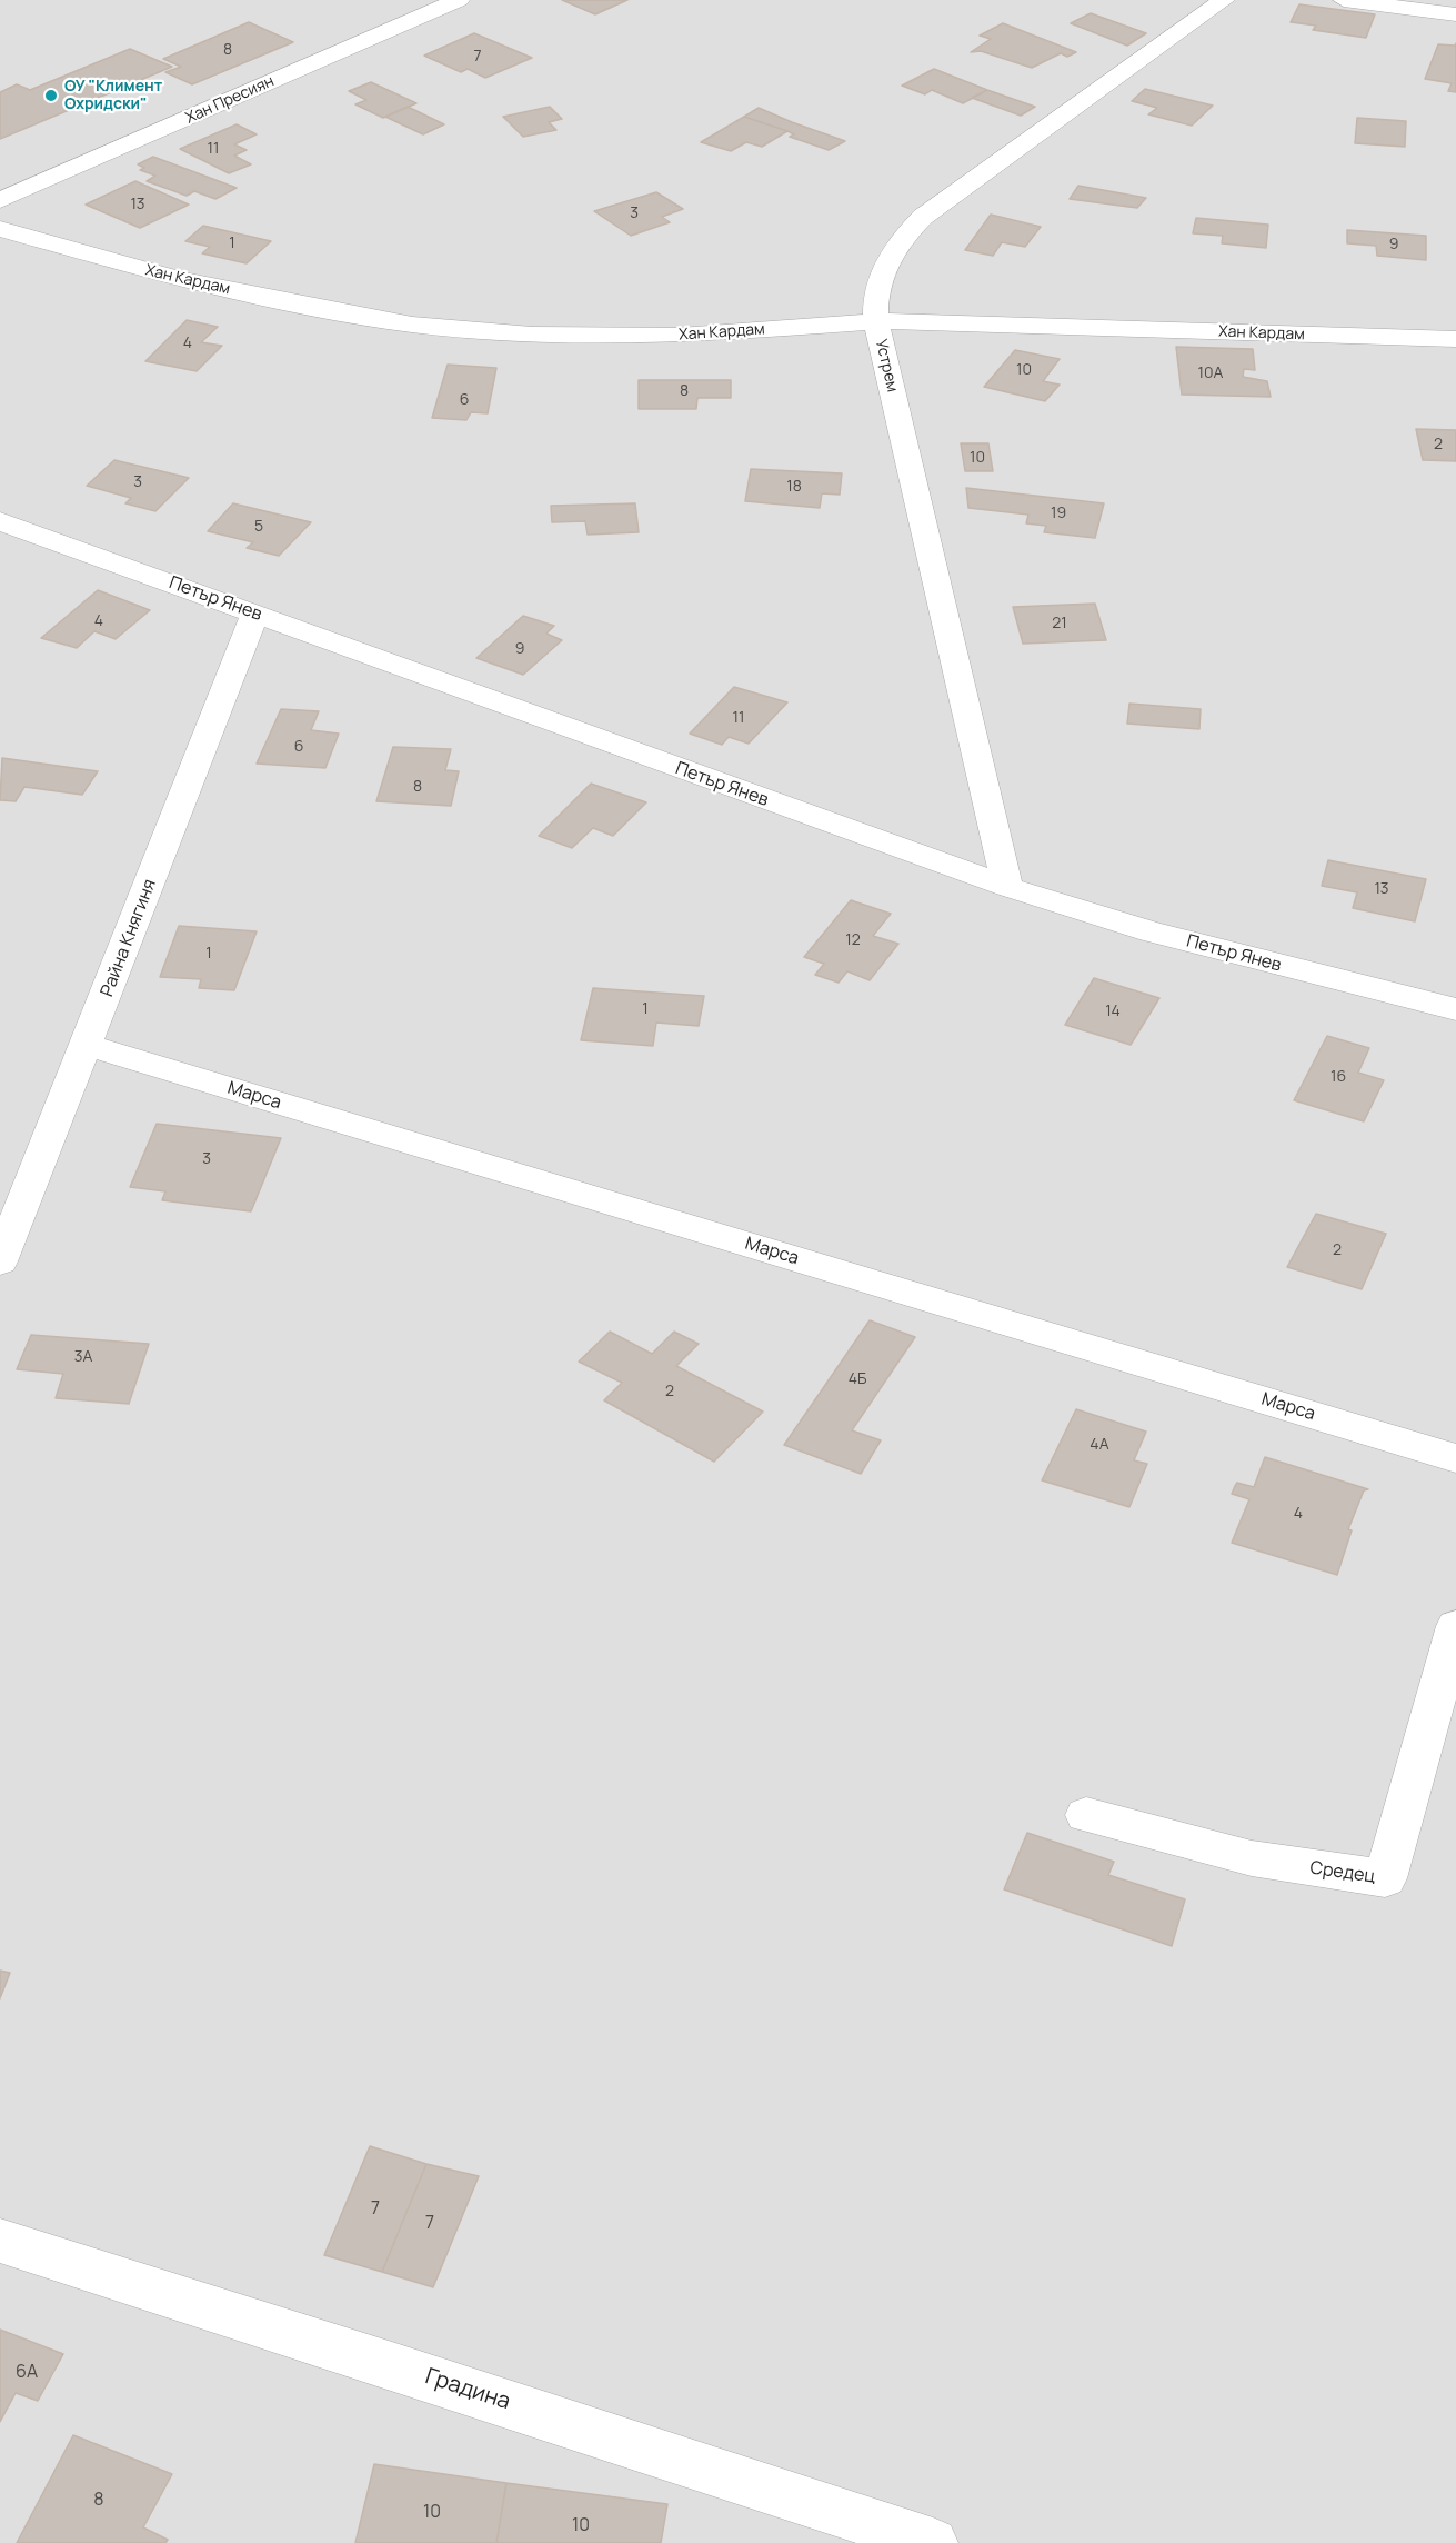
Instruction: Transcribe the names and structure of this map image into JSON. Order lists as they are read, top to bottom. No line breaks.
{"streets":{"street":["Хан Пресиян","Хан Кардам","Устрем","Петър Янев","Райна Княгиня","Марса","Средец","Градина"]},"crossings":[["Хан Кардам","Устрем"],["Устрем","Петър Янев"],["Петър Янев","Райна Княгиня"],["Райна Княгиня","Марса"]],"places":["ОУ \"Климент Охридски\""],"house_numbers":["8","7","11","13","3","1","9","4","10","10А","8","6","2","10","3","18","19","5","4","21","9","11","6","8","13","12","1","1","14","16","3","2","3А","4Б","2","4А","4","7","7","6А","8","10","10"]}
